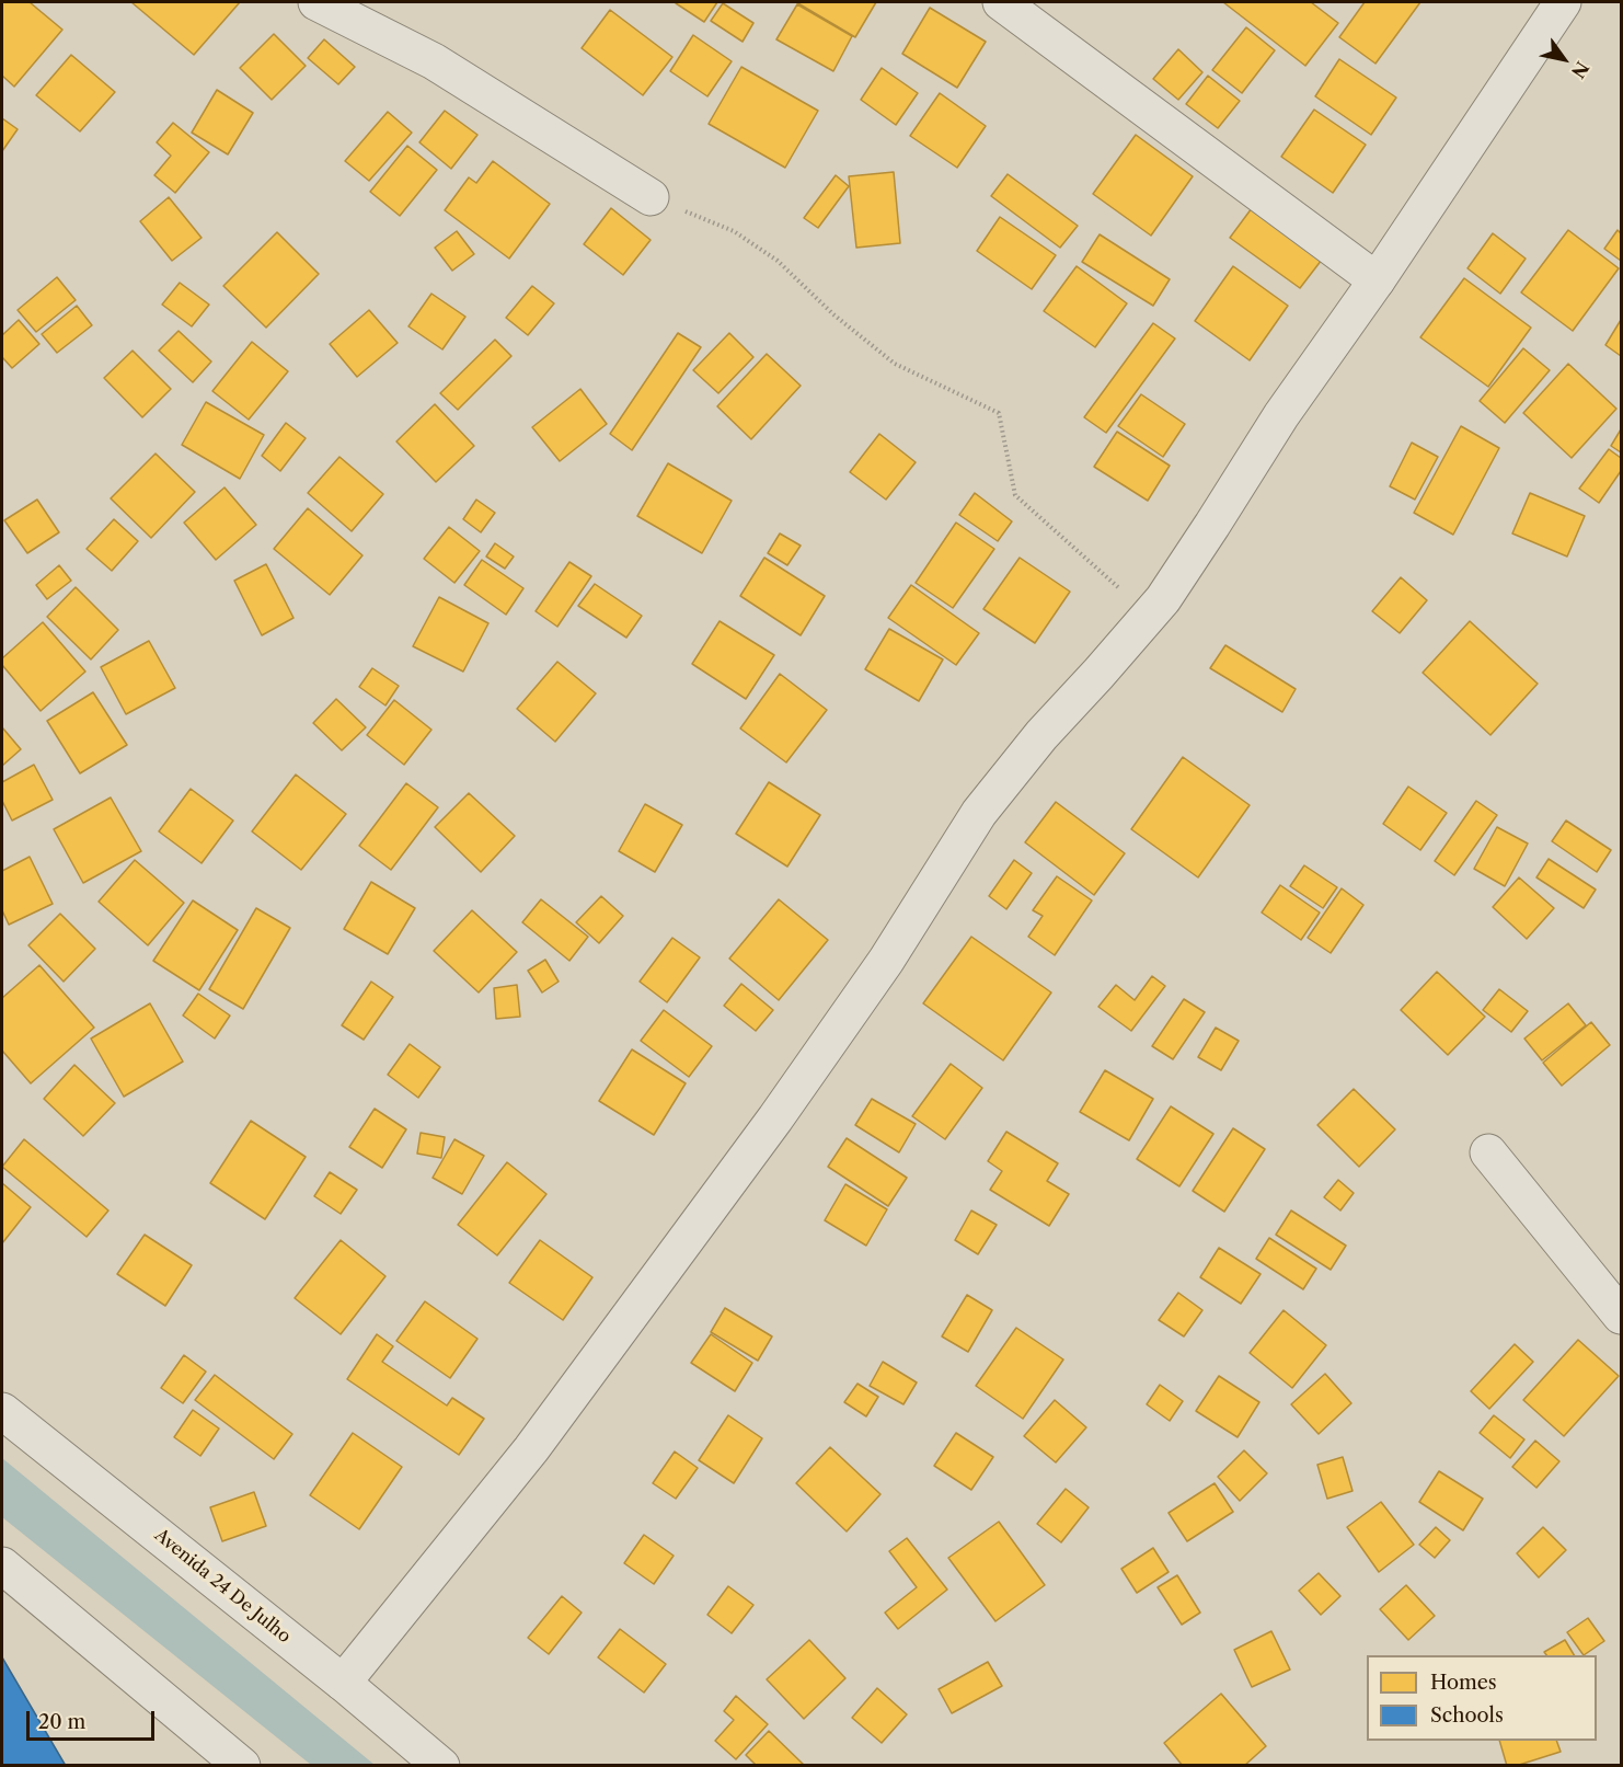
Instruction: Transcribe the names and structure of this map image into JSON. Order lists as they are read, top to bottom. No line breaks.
{"streets":{"street":["Avenida 24 De Julho"]},"legend":["Homes","Schools"],"scale_bar":"20 m","north":"bottom right"}
